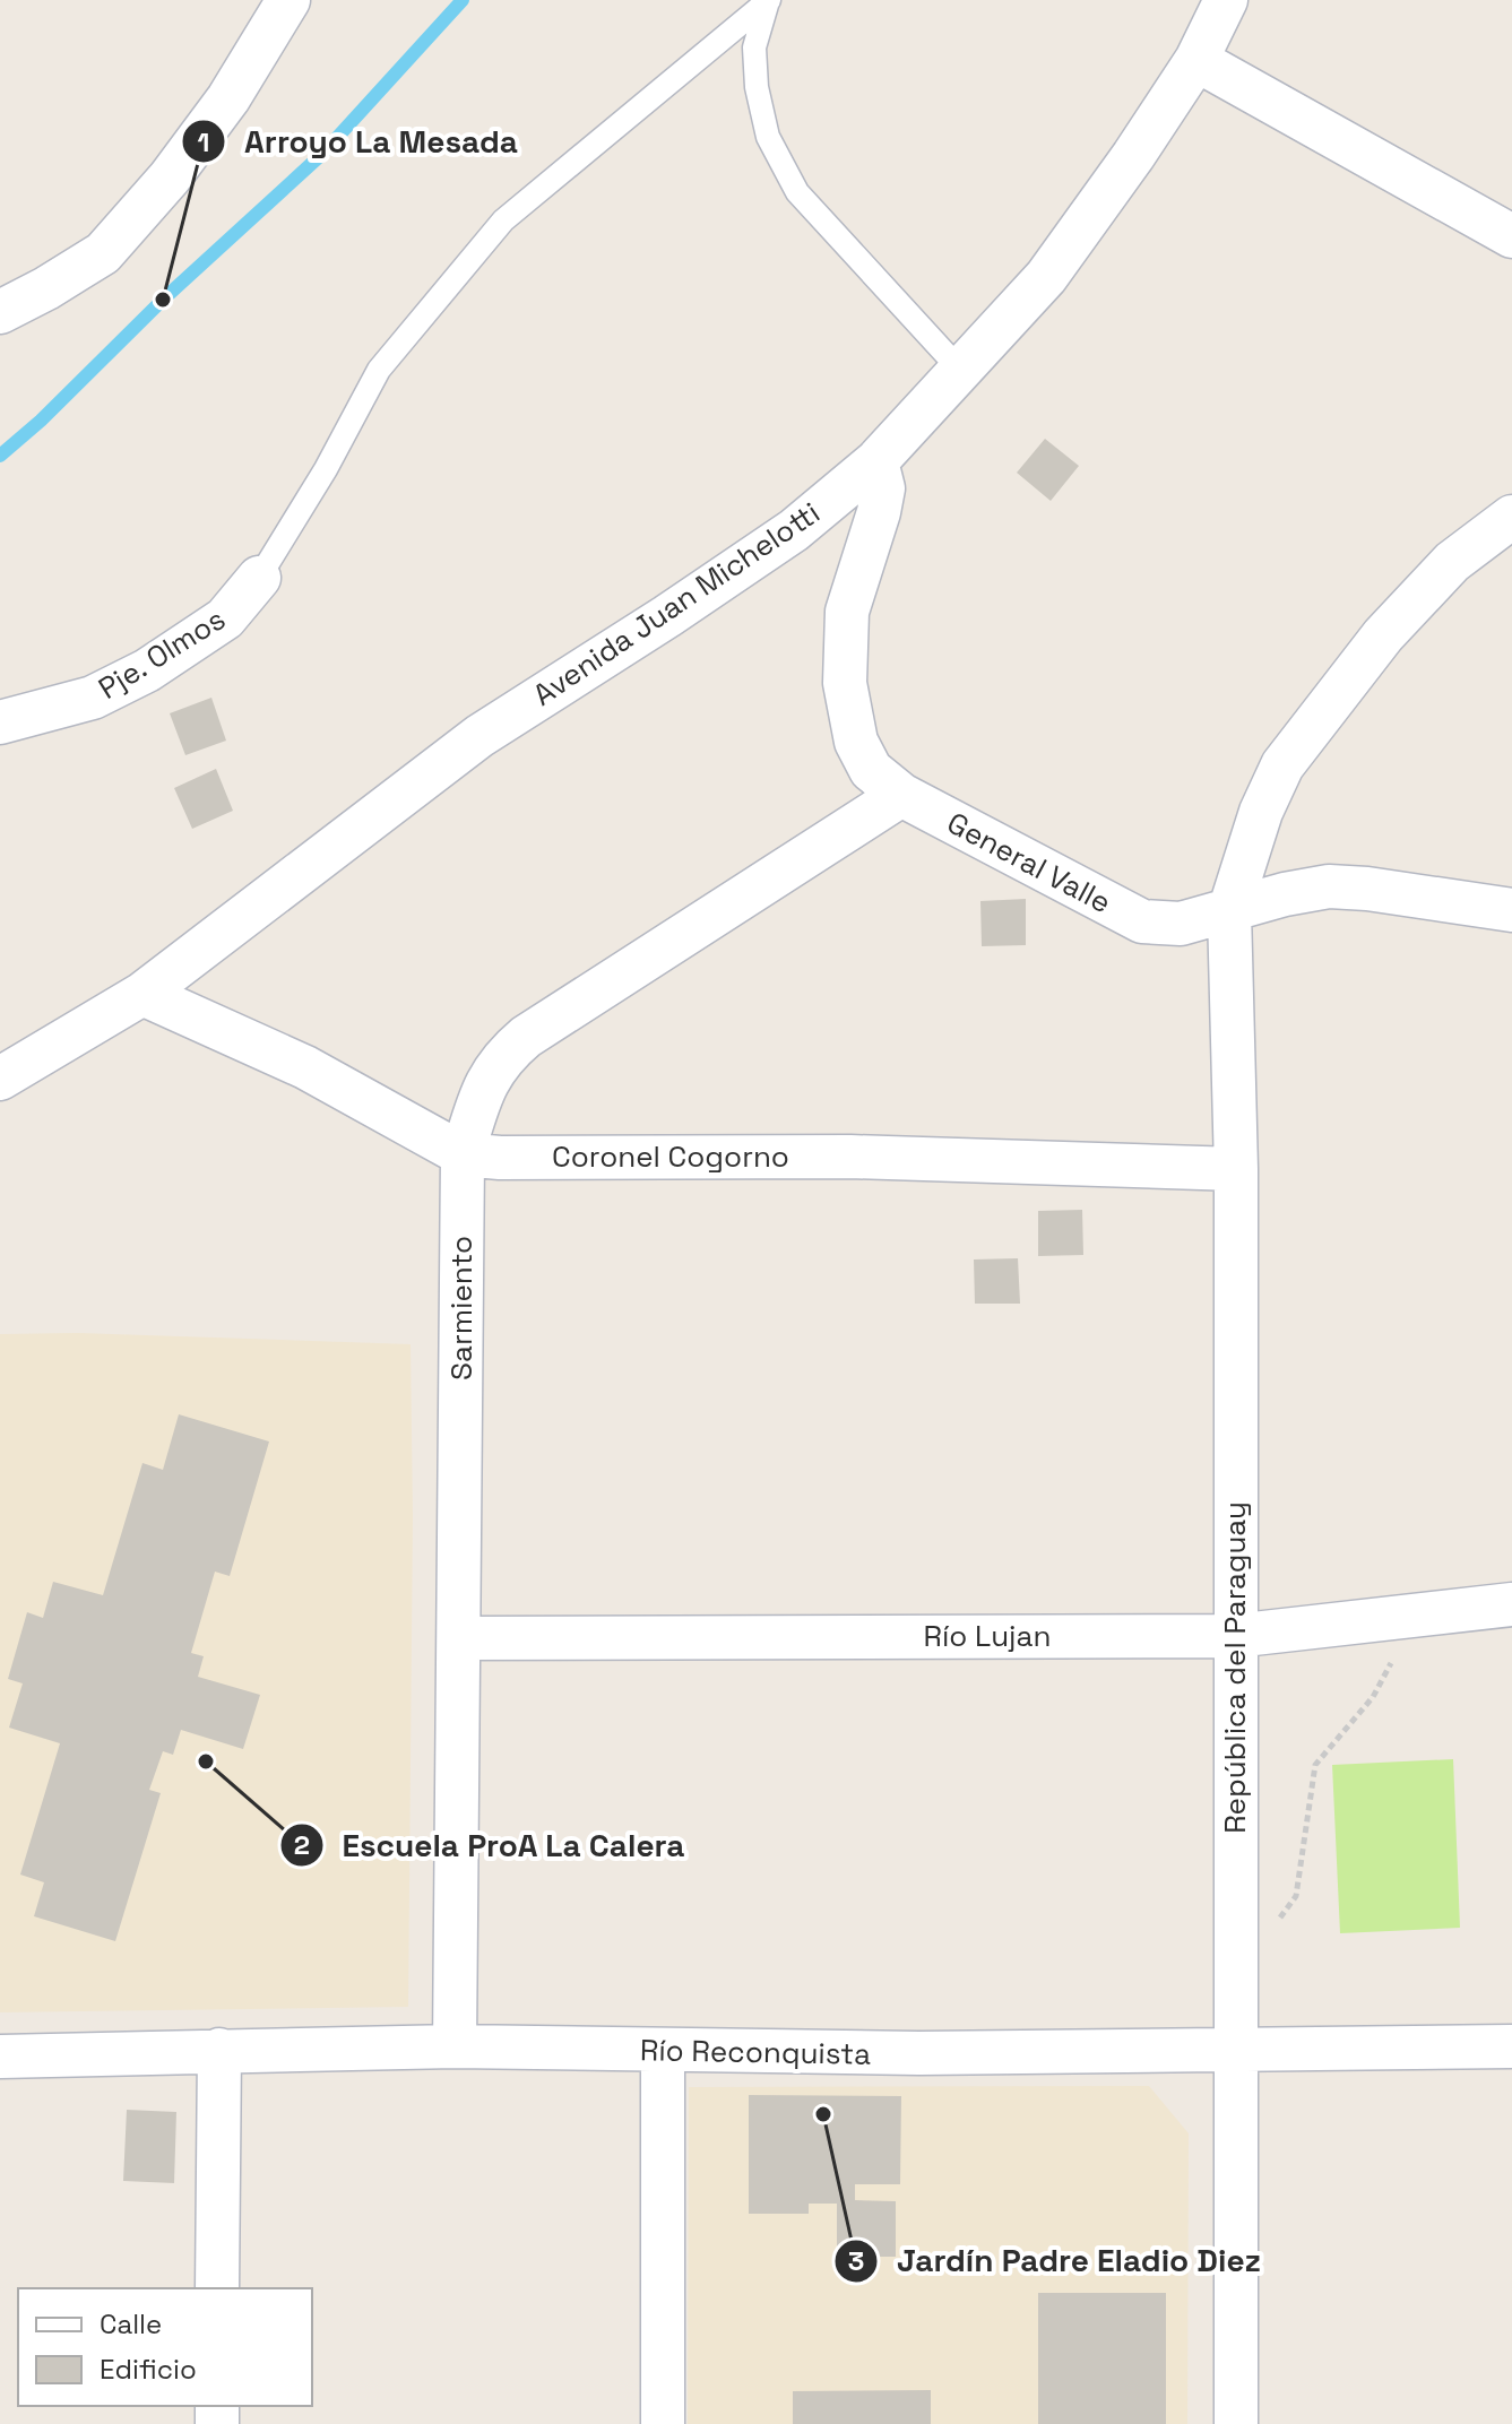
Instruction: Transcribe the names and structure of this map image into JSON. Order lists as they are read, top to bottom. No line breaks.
{"streets":{"street":["Avenida Juan Michelotti","Pje. Olmos","General Valle","Coronel Cogorno","Sarmiento","Río Lujan","República del Paraguay","Río Reconquista"]},"crossings":[["Avenida Juan Michelotti","General Valle"],["Avenida Juan Michelotti","Coronel Cogorno"],["General Valle","Sarmiento"],["General Valle","República del Paraguay"],["Coronel Cogorno","Sarmiento"],["Coronel Cogorno","República del Paraguay"],["Sarmiento","Río Lujan"],["Sarmiento","Río Reconquista"],["Río Lujan","República del Paraguay"],["República del Paraguay","Río Reconquista"]],"places":["Arroyo La Mesada","Escuela ProA La Calera","Jardín Padre Eladio Diez"],"legend":["Calle","Edificio"]}
